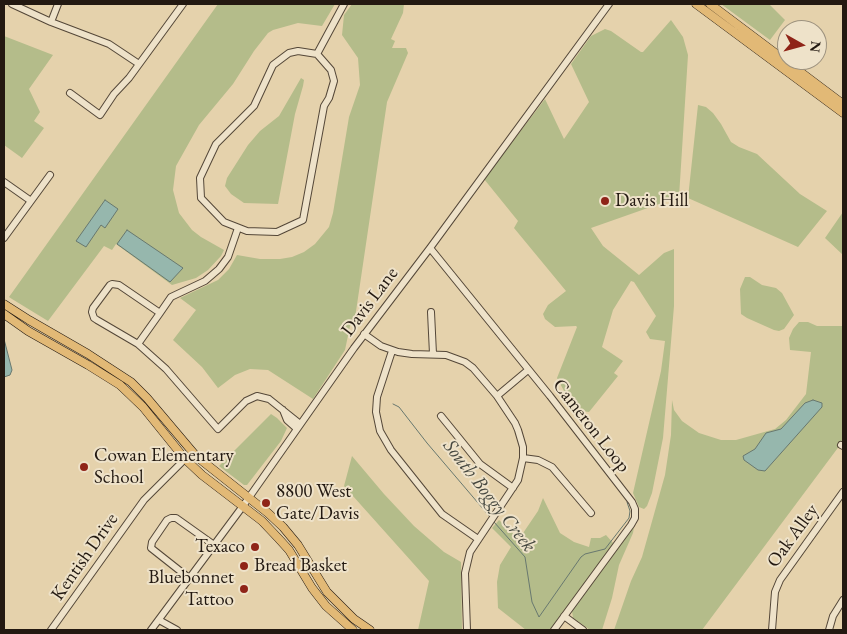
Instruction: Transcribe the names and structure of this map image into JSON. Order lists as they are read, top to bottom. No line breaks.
{"streets":{"street":["Davis Lane","Cameron Loop","Oak Alley","Kentish Drive"]},"crossings":[["Davis Lane","Cameron Loop"]],"water":["South Boggy Creek"],"places":["Davis Hill","Cowan Elementary School","8800 West Gate/Davis","Texaco","Bread Basket","Bluebonnet Tattoo"],"north":"right"}
